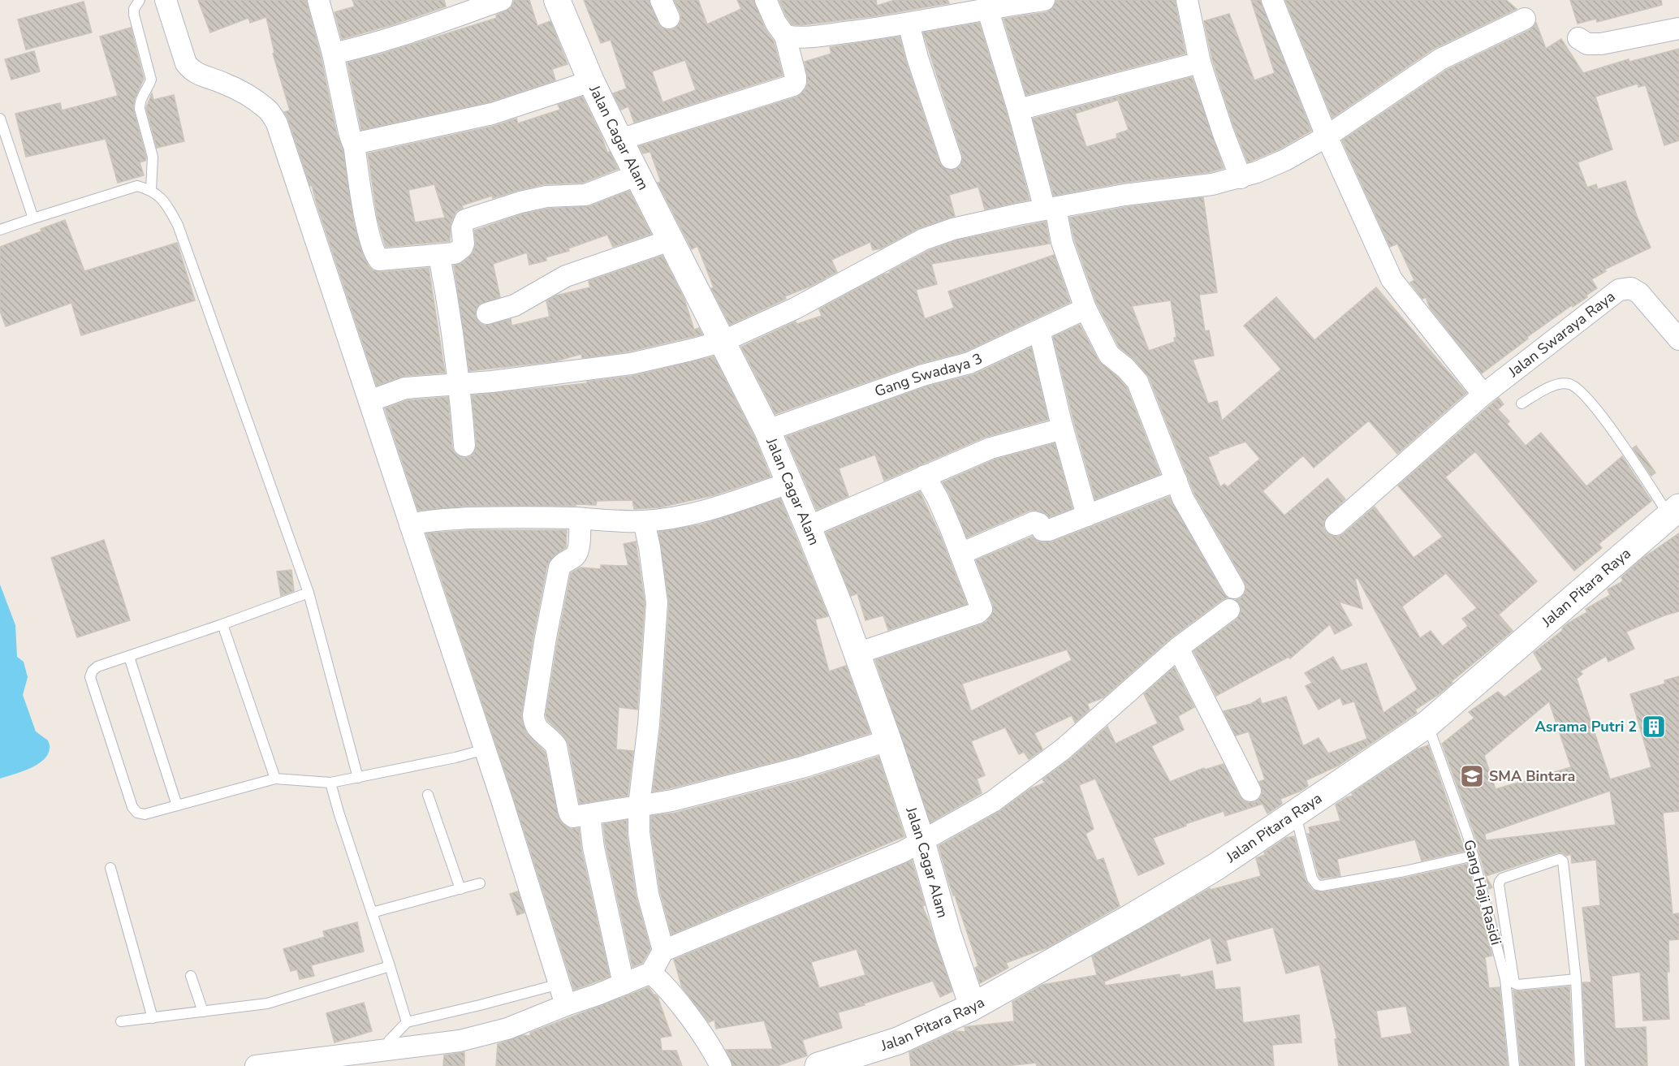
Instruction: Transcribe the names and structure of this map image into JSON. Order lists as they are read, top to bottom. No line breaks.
{"streets":{"main road":["Jalan Pitara Raya"],"street":["Jalan Cagar Alam","Jalan Swaraya Raya","Gang Swadaya 3"],"lane":["Gang Haji Rasidi"]},"crossings":[["Jalan Cagar Alam","Gang Swadaya 3"],["Jalan Cagar Alam","Jalan Pitara Raya"],["Jalan Pitara Raya","Gang Haji Rasidi"]],"places":{"building":["Asrama Putri 2"],"school or university":["SMA Bintara"]}}
